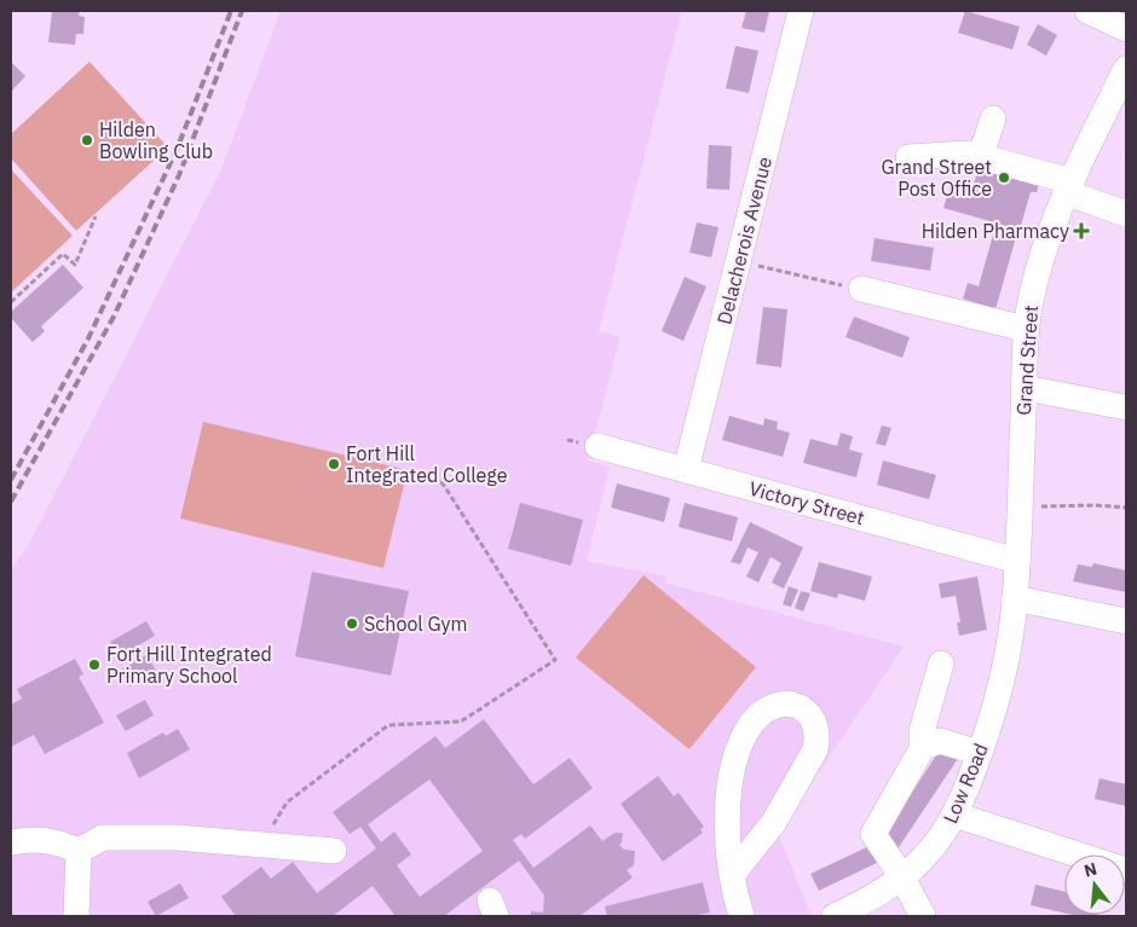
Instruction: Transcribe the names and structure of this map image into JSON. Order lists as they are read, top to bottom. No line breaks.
{"streets":{"street":["Delacherois Avenue","Grand Street","Victory Street","Low Road"]},"crossings":[["Delacherois Avenue","Victory Street"],["Grand Street","Victory Street"],["Grand Street","Low Road"]],"places":{"other":["Hilden Bowling Club","Grand Street Post Office","Fort Hill Integrated College","School Gym","Fort Hill Integrated Primary School"],"health":["Hilden Pharmacy"]},"north":"top"}
